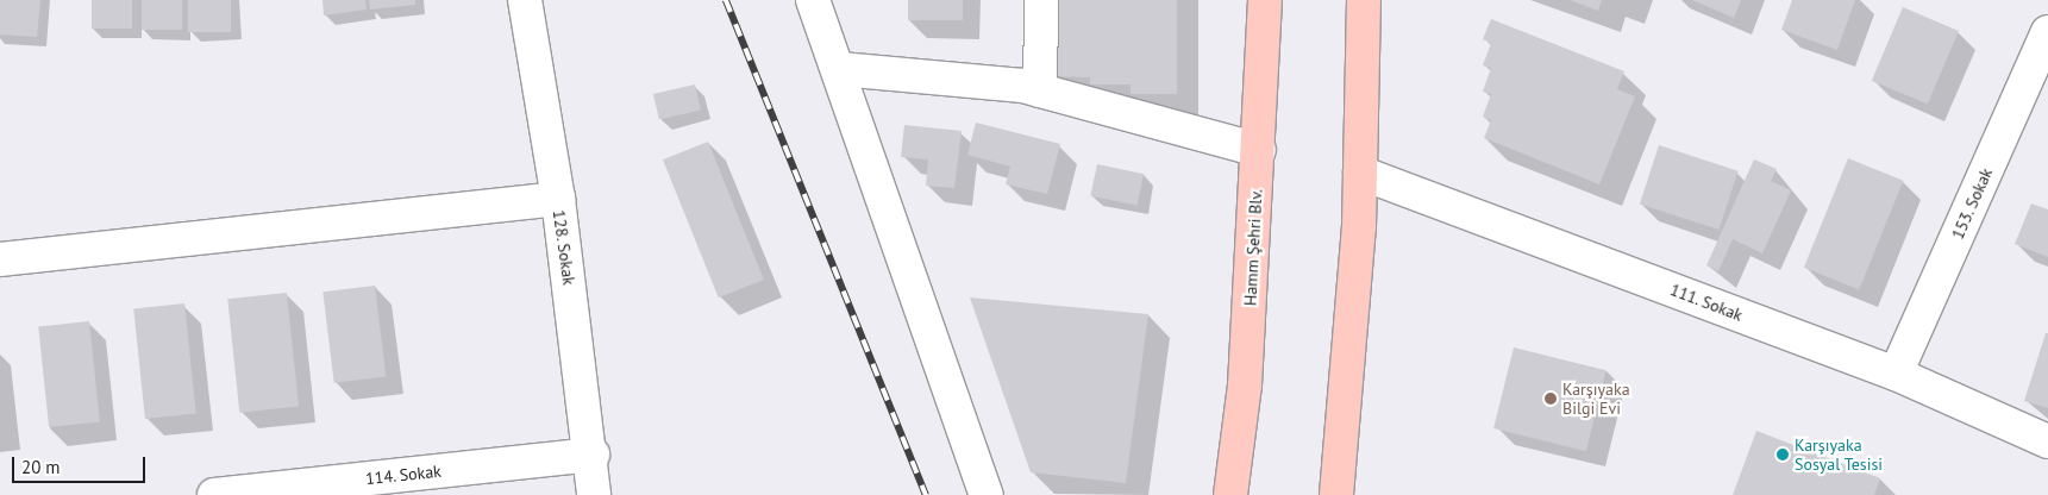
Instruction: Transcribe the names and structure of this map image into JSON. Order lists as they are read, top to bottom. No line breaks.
{"streets":{"main road":["Hamm Şehri Blv."],"street":["153. Sokak","128. Sokak","111. Sokak","114. Sokak"]},"crossings":[["153. Sokak","111. Sokak"],["128. Sokak","114. Sokak"]],"places":["Karşıyaka Bilgi Evi","Karşıyaka Sosyal Tesisi"],"scale_bar":"20 m"}
